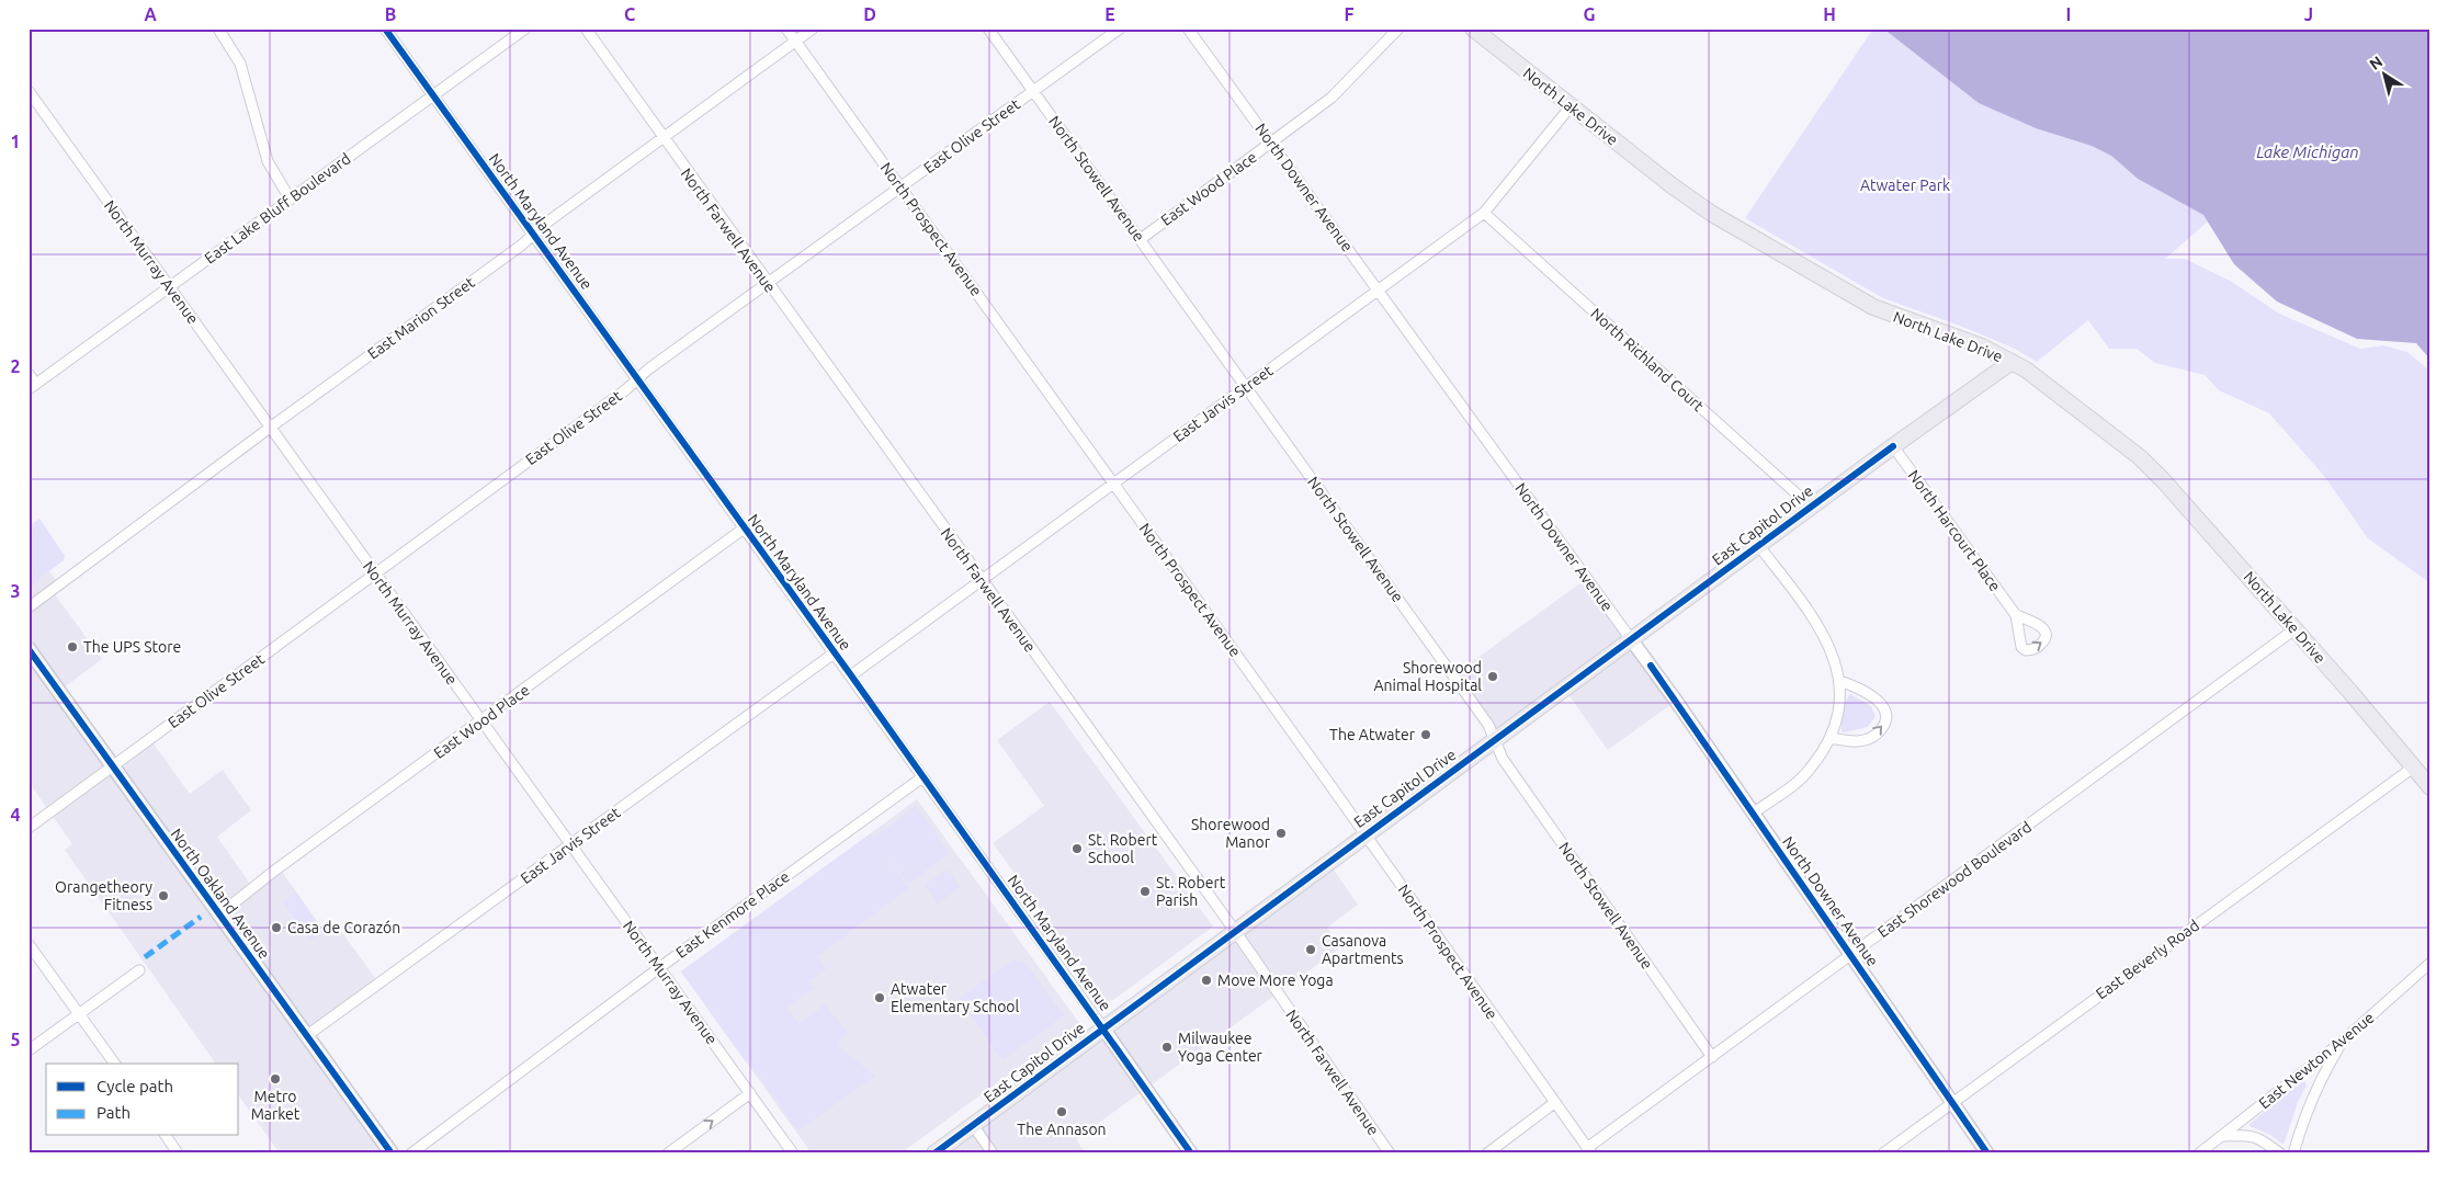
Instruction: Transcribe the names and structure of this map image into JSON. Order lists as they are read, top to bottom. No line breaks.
{"streets":{"main road":["North Lake Drive","East Capitol Drive","North Oakland Avenue"],"street":["East Olive Street","North Stowell Avenue","North Downer Avenue","East Wood Place","East Lake Bluff Boulevard","North Maryland Avenue","North Prospect Avenue","North Farwell Avenue","North Murray Avenue","East Marion Street","North Richland Court","East Jarvis Street","North Harcourt Place","East Shorewood Boulevard","East Kenmore Place","East Beverly Road","East Newton Avenue"]},"crossings":[["North Lake Drive","East Jarvis Street"],["North Lake Drive","East Capitol Drive"],["North Lake Drive","East Shorewood Boulevard"],["North Lake Drive","East Beverly Road"],["East Olive Street","North Stowell Avenue"],["East Olive Street","North Maryland Avenue"],["East Olive Street","North Prospect Avenue"],["East Olive Street","North Farwell Avenue"],["East Olive Street","North Murray Avenue"],["East Olive Street","North Oakland Avenue"],["North Stowell Avenue","East Wood Place"],["North Stowell Avenue","East Jarvis Street"],["North Stowell Avenue","East Capitol Drive"],["North Stowell Avenue","East Shorewood Boulevard"],["North Downer Avenue","East Wood Place"],["North Downer Avenue","East Jarvis Street"],["North Downer Avenue","East Capitol Drive"],["North Downer Avenue","East Shorewood Boulevard"],["North Downer Avenue","East Beverly Road"],["East Wood Place","North Maryland Avenue"],["East Wood Place","North Murray Avenue"],["East Wood Place","North Oakland Avenue"],["East Lake Bluff Boulevard","North Maryland Avenue"],["East Lake Bluff Boulevard","North Murray Avenue"],["North Maryland Avenue","East Marion Street"],["North Maryland Avenue","East Jarvis Street"],["North Maryland Avenue","East Capitol Drive"],["North Maryland Avenue","East Kenmore Place"],["North Prospect Avenue","East Marion Street"],["North Prospect Avenue","East Jarvis Street"],["North Prospect Avenue","East Capitol Drive"],["North Prospect Avenue","East Shorewood Boulevard"],["North Farwell Avenue","East Marion Street"],["North Farwell Avenue","East Jarvis Street"],["North Farwell Avenue","East Capitol Drive"],["North Murray Avenue","East Marion Street"],["North Murray Avenue","East Jarvis Street"],["North Murray Avenue","East Kenmore Place"],["North Richland Court","East Jarvis Street"],["North Richland Court","East Capitol Drive"],["East Jarvis Street","North Oakland Avenue"],["East Capitol Drive","North Harcourt Place"]],"water":["Lake Michigan"],"parks":["Atwater Park"],"places":["The UPS Store","Shorewood Animal Hospital","The Atwater","Shorewood Manor","St. Robert School","St. Robert Parish","Orangetheory Fitness","Casa de Corazón","Casanova Apartments","Move More Yoga","Atwater Elementary School","Milwaukee Yoga Center","Metro Market","The Annason"],"legend":["Cycle path","Path"],"north":"top left","grid":{"columns":["A","B","C","D","E","F","G","H","I","J"],"rows":["1","2","3","4","5"]}}
